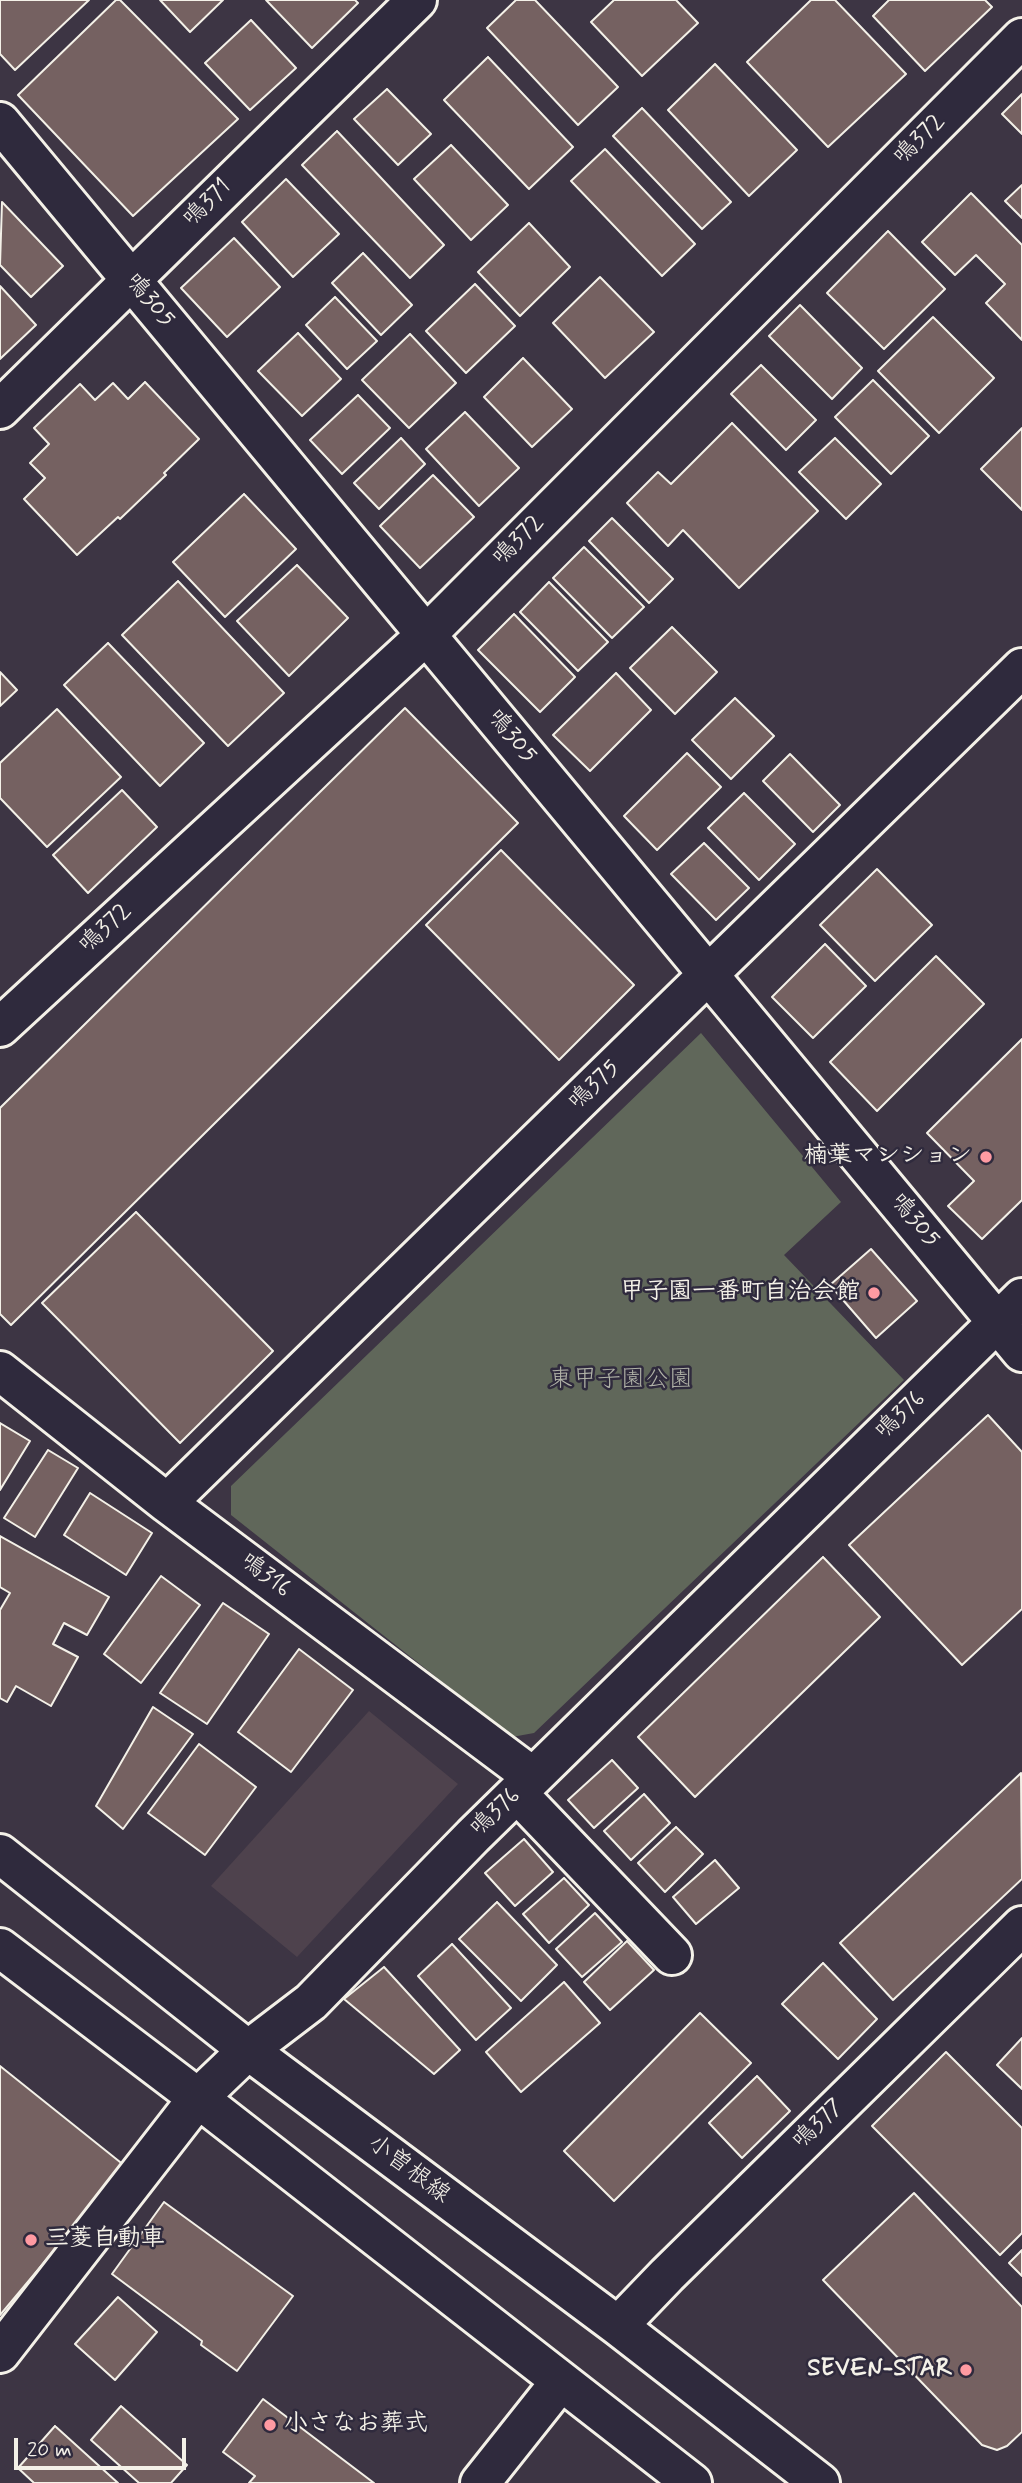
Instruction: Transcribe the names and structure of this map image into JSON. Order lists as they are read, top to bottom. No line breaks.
{"streets":{"street":["鳴372","鳴371","鳴305","鳴375","鳴376","鳴316","鳴377","小曽根線"]},"crossings":[["鳴372","鳴305"],["鳴371","鳴305"],["鳴305","鳴375"],["鳴305","鳴376"],["鳴375","鳴316"],["鳴376","鳴316"],["鳴376","小曽根線"],["鳴377","小曽根線"]],"parks":["東甲子園公園"],"places":["楠葉マンション","甲子園一番町自治会館","三菱自動車","SEVEN-STAR","小さなお葬式"],"scale_bar":"20 m"}
